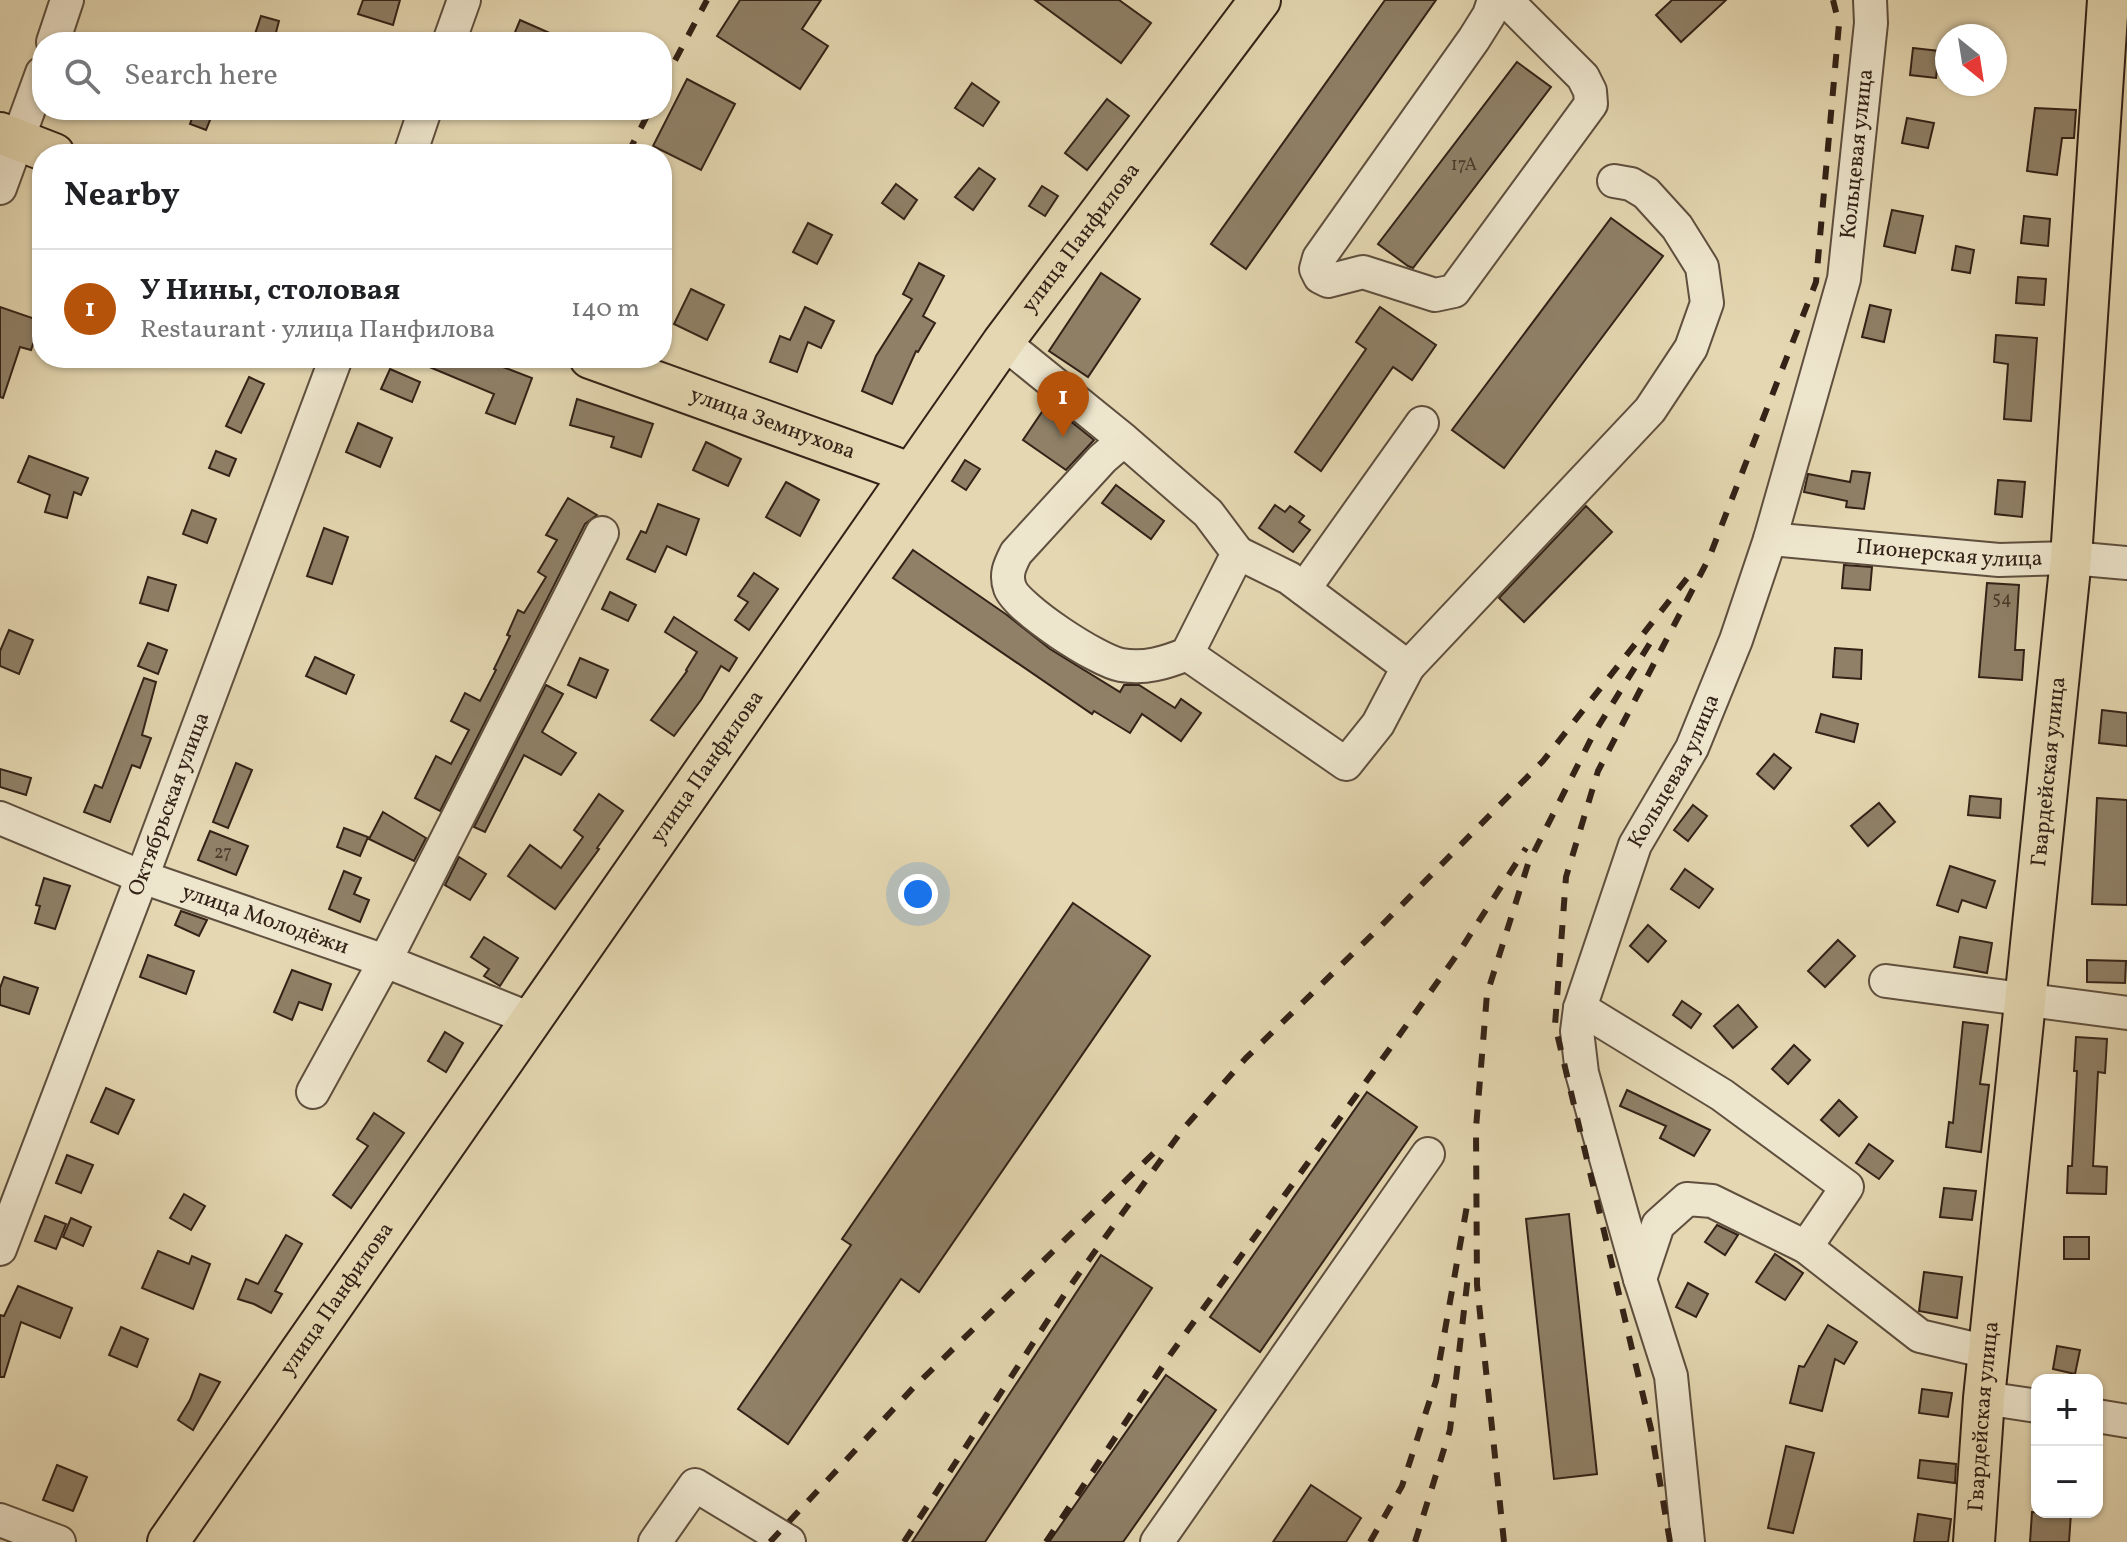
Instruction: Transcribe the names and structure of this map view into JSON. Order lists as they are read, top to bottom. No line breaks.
{"streets":{"main road":["улица Панфилова","улица Земнухова","Гвардейская улица"],"street":["Кольцевая улица","Пионерская улица","Октябрьская улица","улица Молодёжи"]},"crossings":[["Кольцевая улица","Пионерская улица"],["улица Панфилова","улица Земнухова"],["улица Панфилова","улица Молодёжи"],["Пионерская улица","Гвардейская улица"],["Октябрьская улица","улица Молодёжи"]],"house_numbers":["17А","54","27"],"north":"bottom right","page":{"search":"Search here","heading":"Nearby","list":[{"mark":"1","name":"У Нины, столовая","note":"Restaurant · улица Панфилова","value":"140 m"}],"pins":"1","map_buttons":["+","−"]}}
